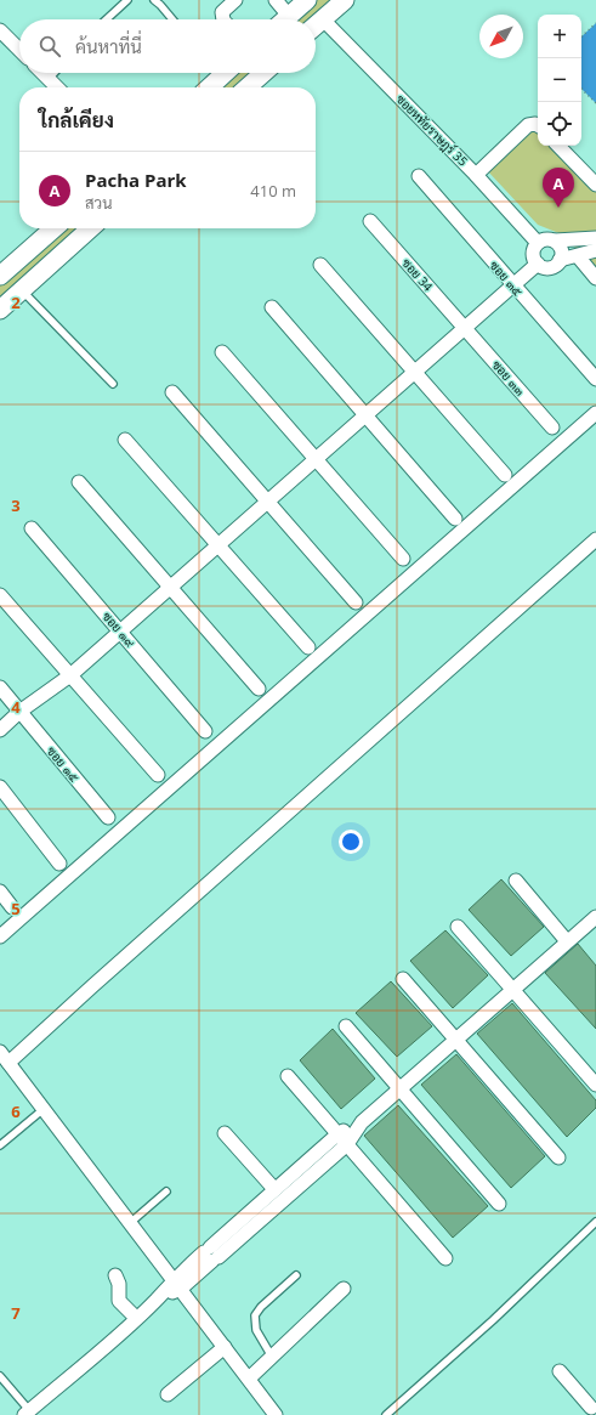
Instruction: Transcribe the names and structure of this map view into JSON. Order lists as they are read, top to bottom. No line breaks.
{"streets":{"street":["ซอยหทัยราษฎร์ 35","ซอย 34","ซอย ๓๕","ซอย ๓๓","ซอย ๑๙","ซอย ๑๕"]},"crossings":[["ซอย 34","ซอย ๓๓"]],"north":"bottom left","page":{"map_buttons":["+","−"],"search":"ค้นหาที่นี่","heading":"ใกล้เคียง","list":[{"mark":"A","name":"Pacha Park","note":"สวน","value":"410 m"}],"pins":"A"},"grid":{"rows":["2","3","4","5","6","7"]}}
